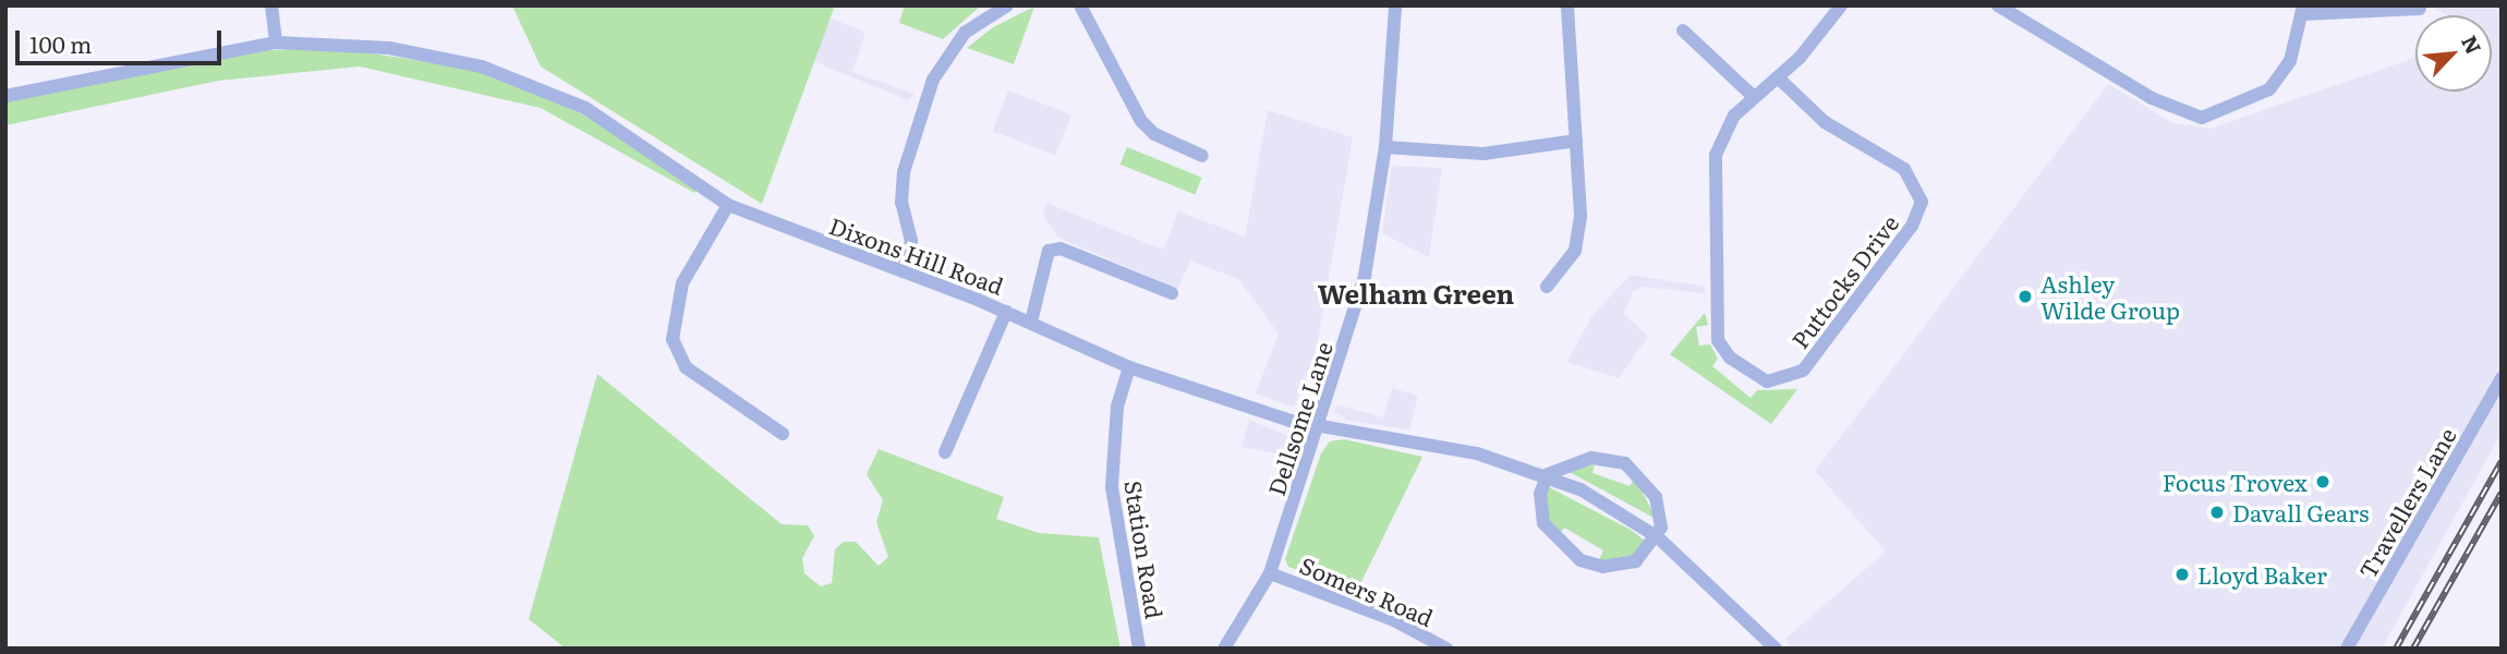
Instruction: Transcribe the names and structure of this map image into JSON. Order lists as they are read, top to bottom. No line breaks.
{"streets":{"street":["Dixons Hill Road","Puttocks Drive","Dellsome Lane","Travellers Lane","Station Road","Somers Road"]},"crossings":[["Dixons Hill Road","Dellsome Lane"],["Dixons Hill Road","Station Road"],["Dellsome Lane","Somers Road"]],"districts":["Welham Green"],"places":["Ashley Wilde Group","Focus Trovex","Davall Gears","Lloyd Baker"],"scale_bar":"100 m","north":"top right"}
